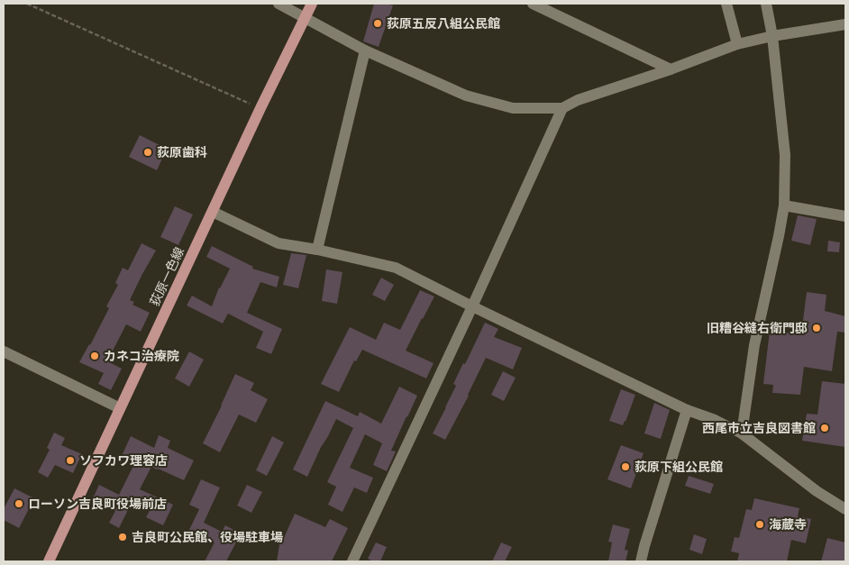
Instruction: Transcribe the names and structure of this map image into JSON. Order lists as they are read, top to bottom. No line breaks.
{"streets":{"main road":["荻原一色線"]},"places":["荻原五反八組公民館","荻原歯科","旧糟谷縫右衛門邸","カネコ治療院","西尾市立吉良図書館","ソフカワ理容店","荻原下組公民館","ローソン吉良町役場前店","海蔵寺","吉良町公民館、役場駐車場"]}
